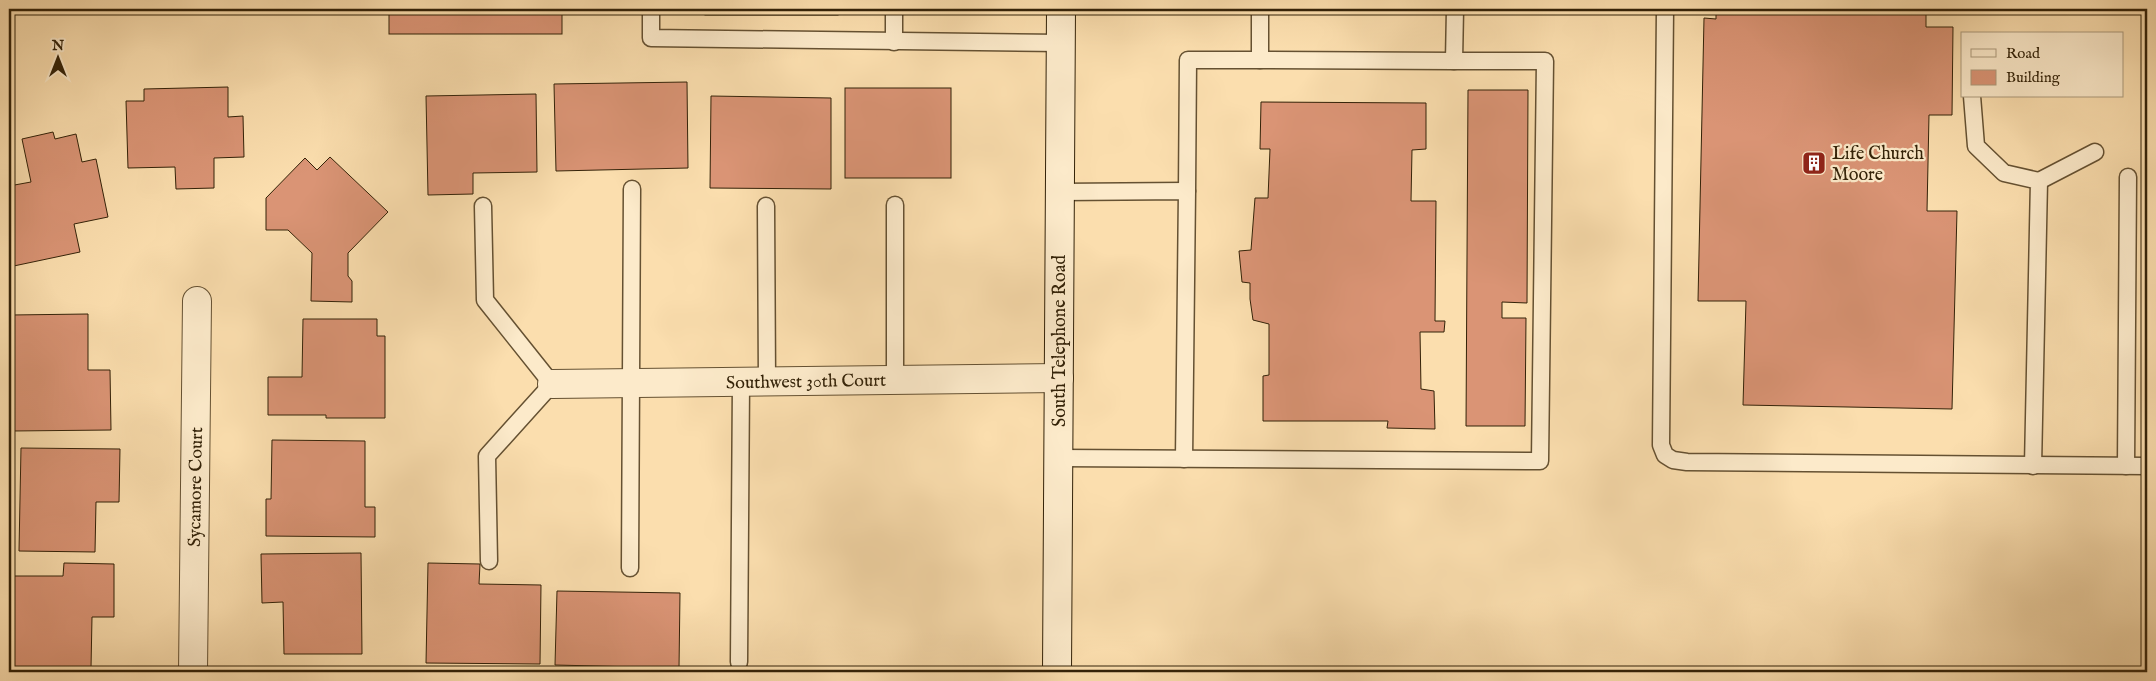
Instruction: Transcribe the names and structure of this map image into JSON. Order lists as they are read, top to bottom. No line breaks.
{"streets":{"street":["South Telephone Road","Southwest 30th Court","Sycamore Court"]},"crossings":[["South Telephone Road","Southwest 30th Court"]],"places":{"building":["Life Church Moore"]},"legend":["Road","Building"],"north":"top"}
